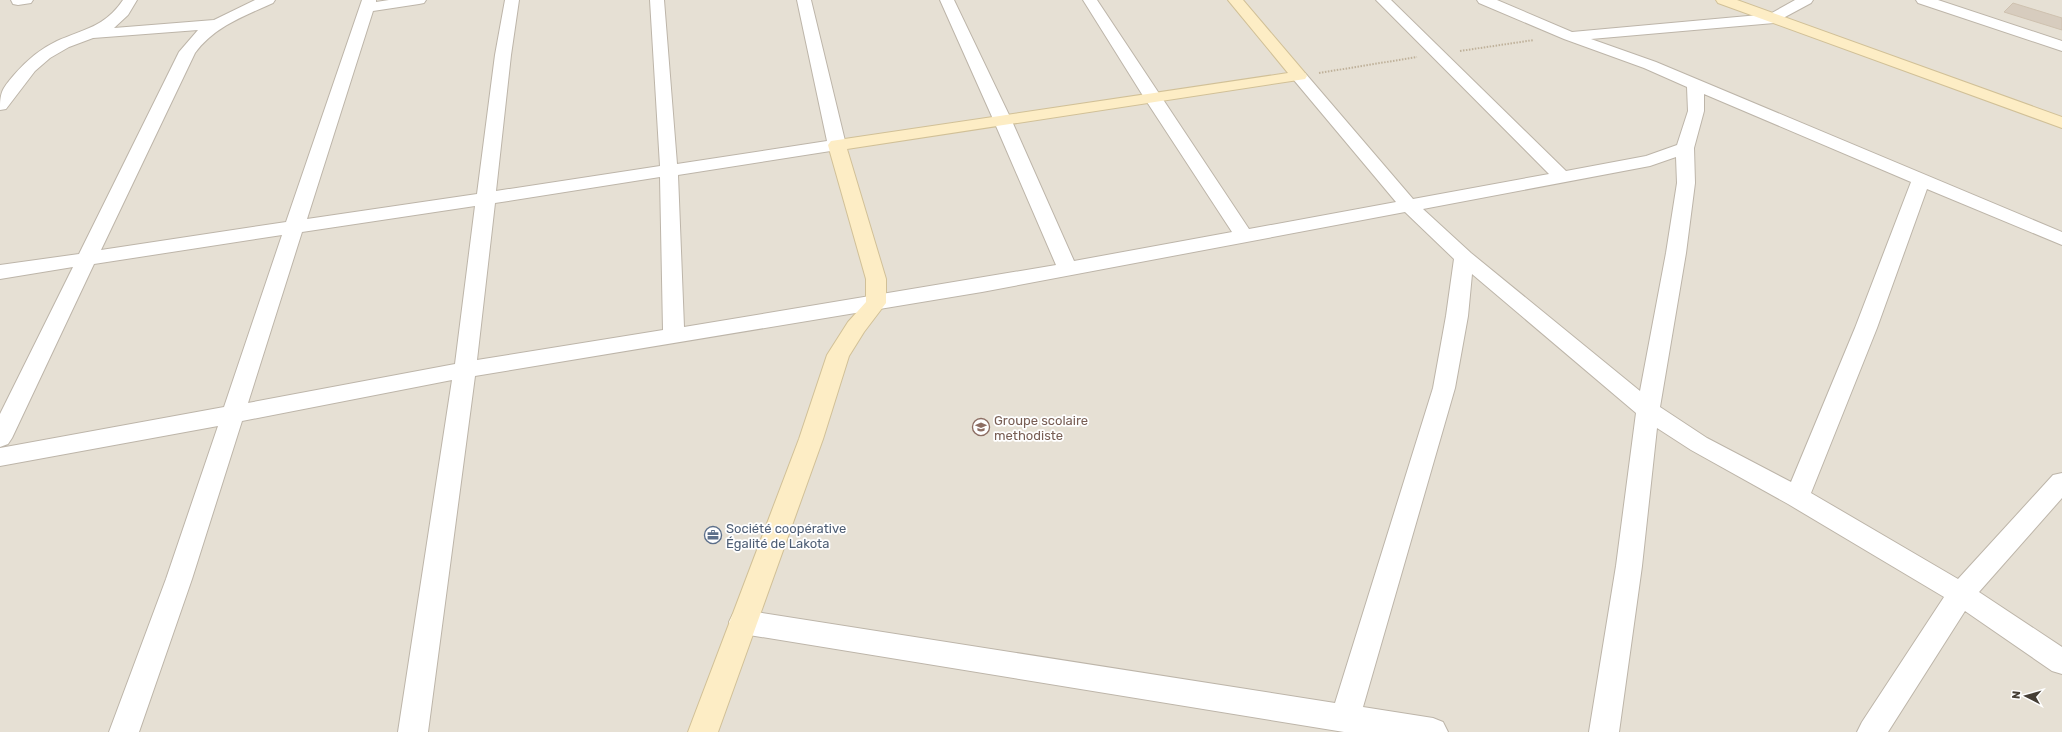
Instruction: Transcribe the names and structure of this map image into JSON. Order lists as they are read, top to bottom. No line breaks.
{"places":{"school or university":["Groupe scolaire methodiste"],"office":["Société coopérative Égalité de Lakota"]},"north":"left"}
